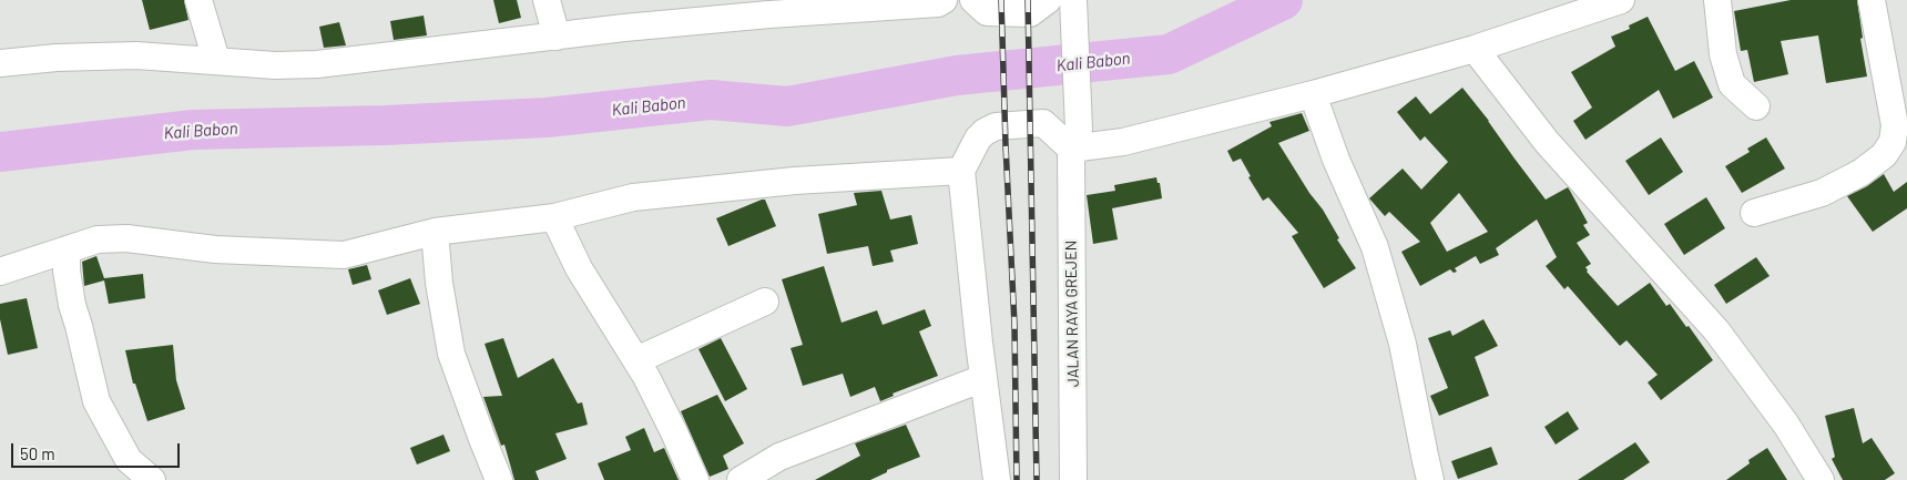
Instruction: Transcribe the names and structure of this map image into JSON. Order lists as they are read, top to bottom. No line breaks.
{"streets":{"street":["JALAN RAYA GREJEN"]},"water":["Kali Babon"],"scale_bar":"50 m"}
